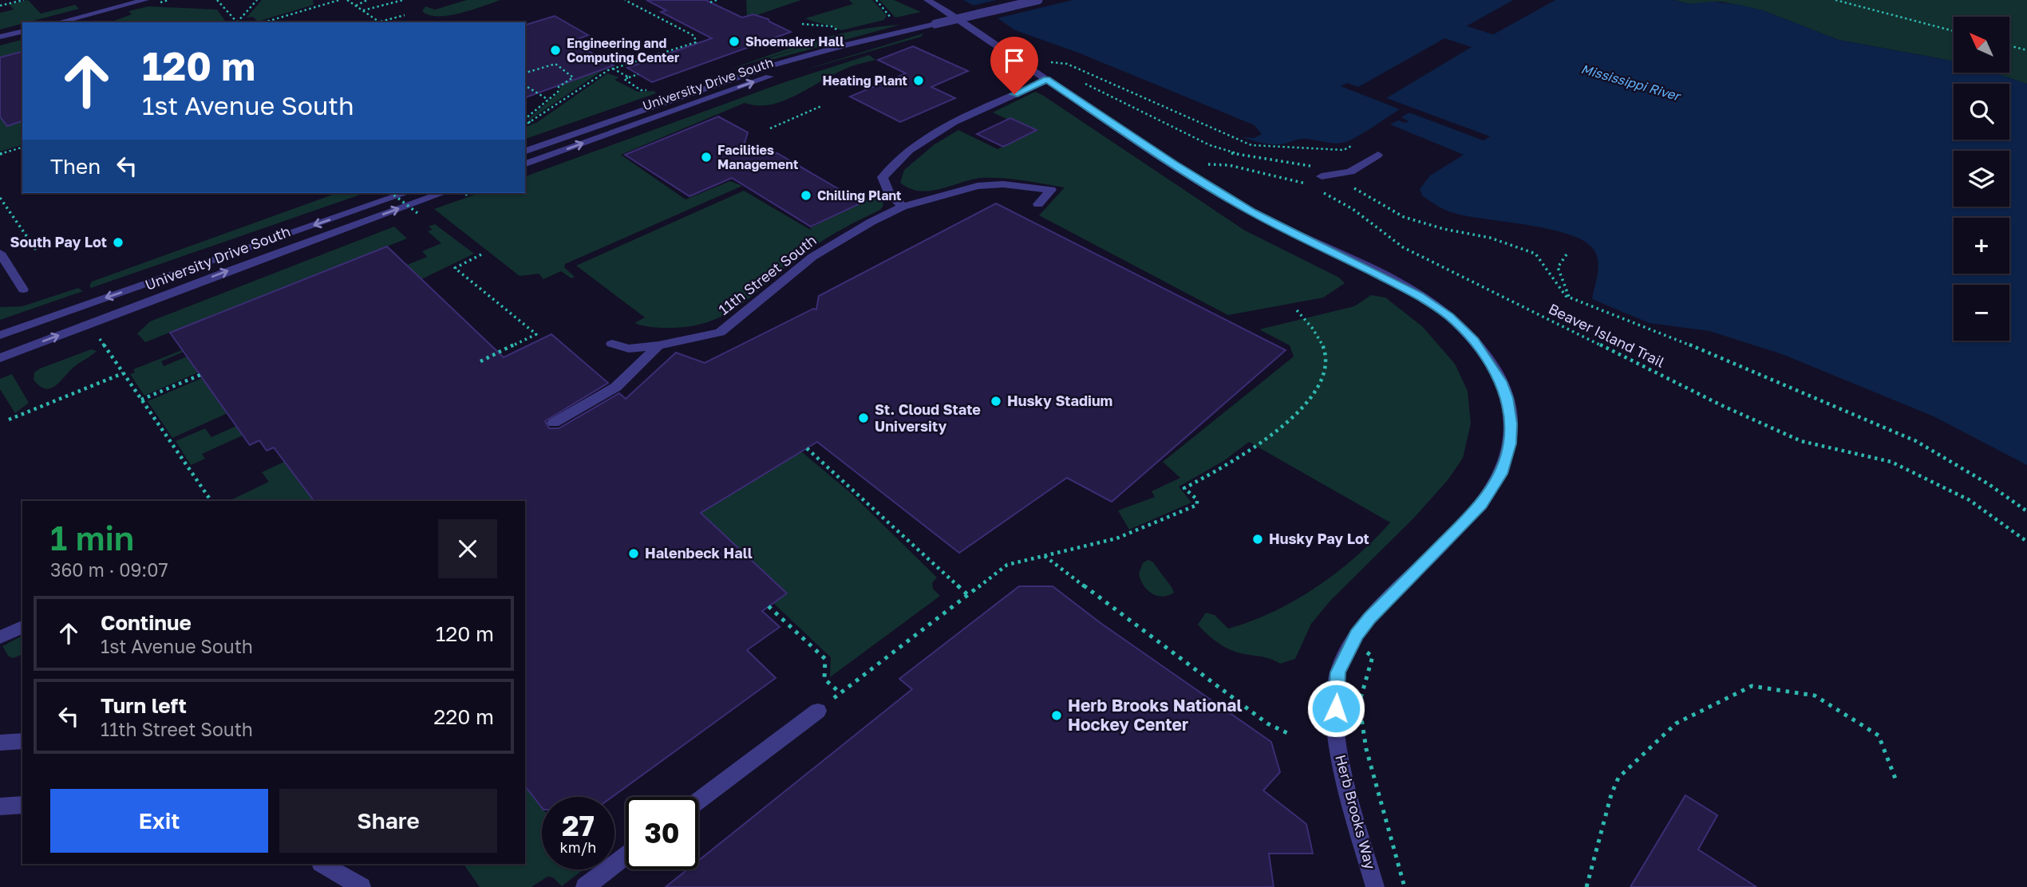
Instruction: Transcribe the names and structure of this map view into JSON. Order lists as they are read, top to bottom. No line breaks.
{"streets":{"street":["University Drive South","11th Street South","Herb Brooks Way"],"path":["Beaver Island Trail"]},"crossings":[["Beaver Island Trail","Herb Brooks Way"]],"water":["Mississippi River"],"places":["Shoemaker Hall","Engineering and Computing Center","Heating Plant","Facilities Management","Chilling Plant","South Pay Lot","Husky Stadium","St. Cloud State University","Husky Pay Lot","Halenbeck Hall","Herb Brooks National Hockey Center"],"north":"top left","page":{"map_buttons":["+","−"],"turn":["120 m","1st Avenue South"],"then":"Then","heading":["1 min","360 m · 09:07"],"list":[{"name":"Continue","note":"1st Avenue South","value":"120 m"},{"name":"Turn left","note":"11th Street South","value":"220 m"}],"buttons":["Exit","Share"],"speed":"27 km/h","limit":"30"}}
